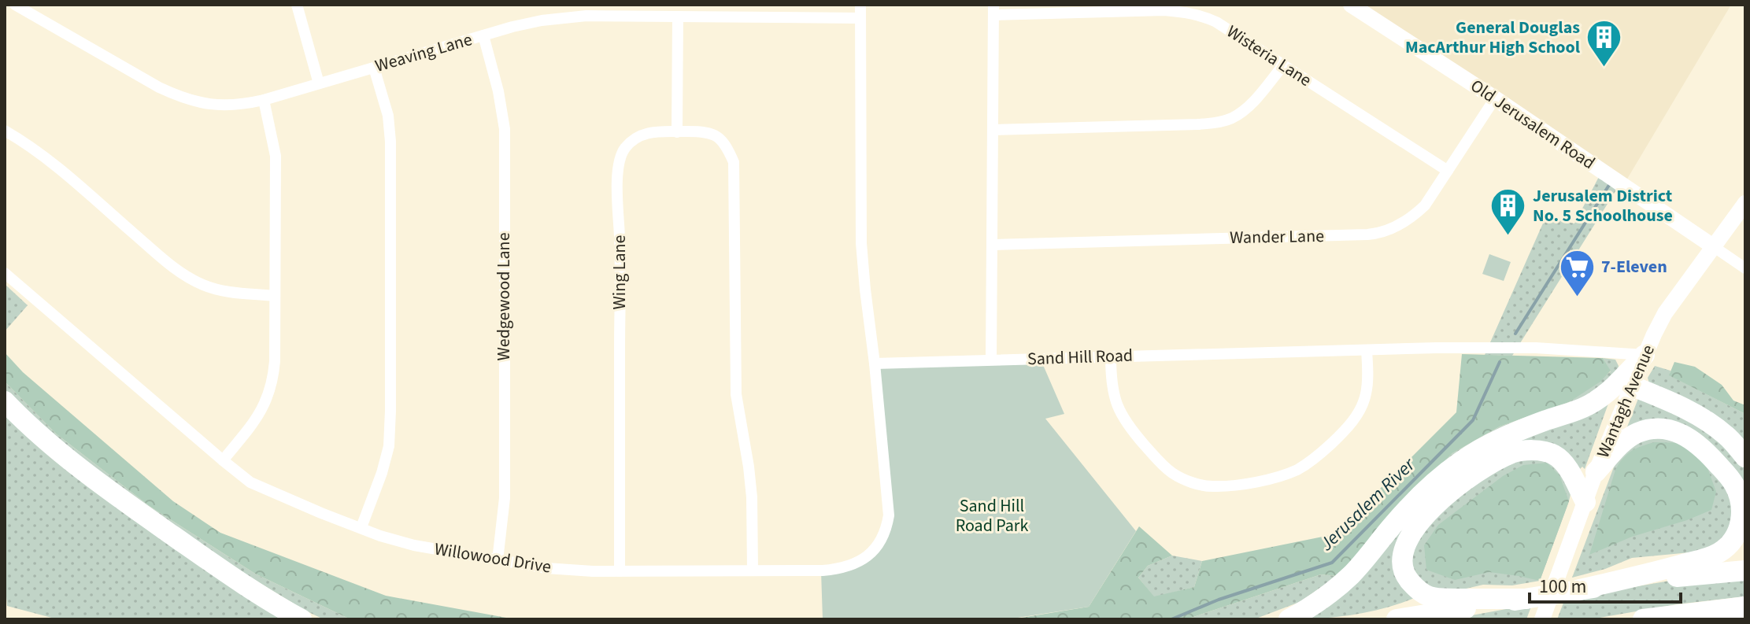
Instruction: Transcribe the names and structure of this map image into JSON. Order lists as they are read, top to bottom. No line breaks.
{"streets":{"main road":["Old Jerusalem Road","Wantagh Avenue"],"street":["Weaving Lane","Wisteria Lane","Wander Lane","Wing Lane","Wedgewood Lane","Sand Hill Road","Willowood Drive"]},"crossings":[["Weaving Lane","Wedgewood Lane"],["Wisteria Lane","Wander Lane"],["Old Jerusalem Road","Wander Lane"],["Old Jerusalem Road","Wantagh Avenue"],["Wing Lane","Willowood Drive"],["Wedgewood Lane","Willowood Drive"],["Sand Hill Road","Wantagh Avenue"],["Sand Hill Road","Willowood Drive"]],"water":["Jerusalem River"],"parks":["Sand Hill Road Park"],"places":{"building":["General Douglas MacArthur High School","Jerusalem District No. 5 Schoolhouse"],"supermarket":["7-Eleven"]},"scale_bar":"100 m"}
